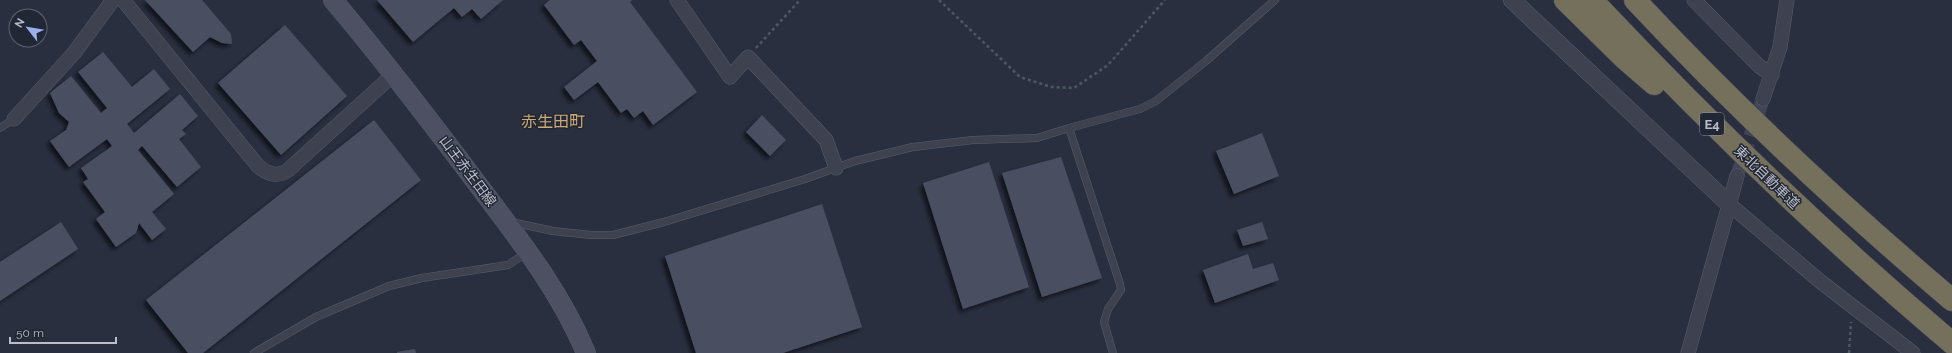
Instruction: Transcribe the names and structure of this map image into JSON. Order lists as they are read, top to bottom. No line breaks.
{"streets":{"highway":["E4","東北自動車道"],"main road":["山王赤生田線"]},"districts":["赤生田町"],"scale_bar":"50 m","north":"top left"}
